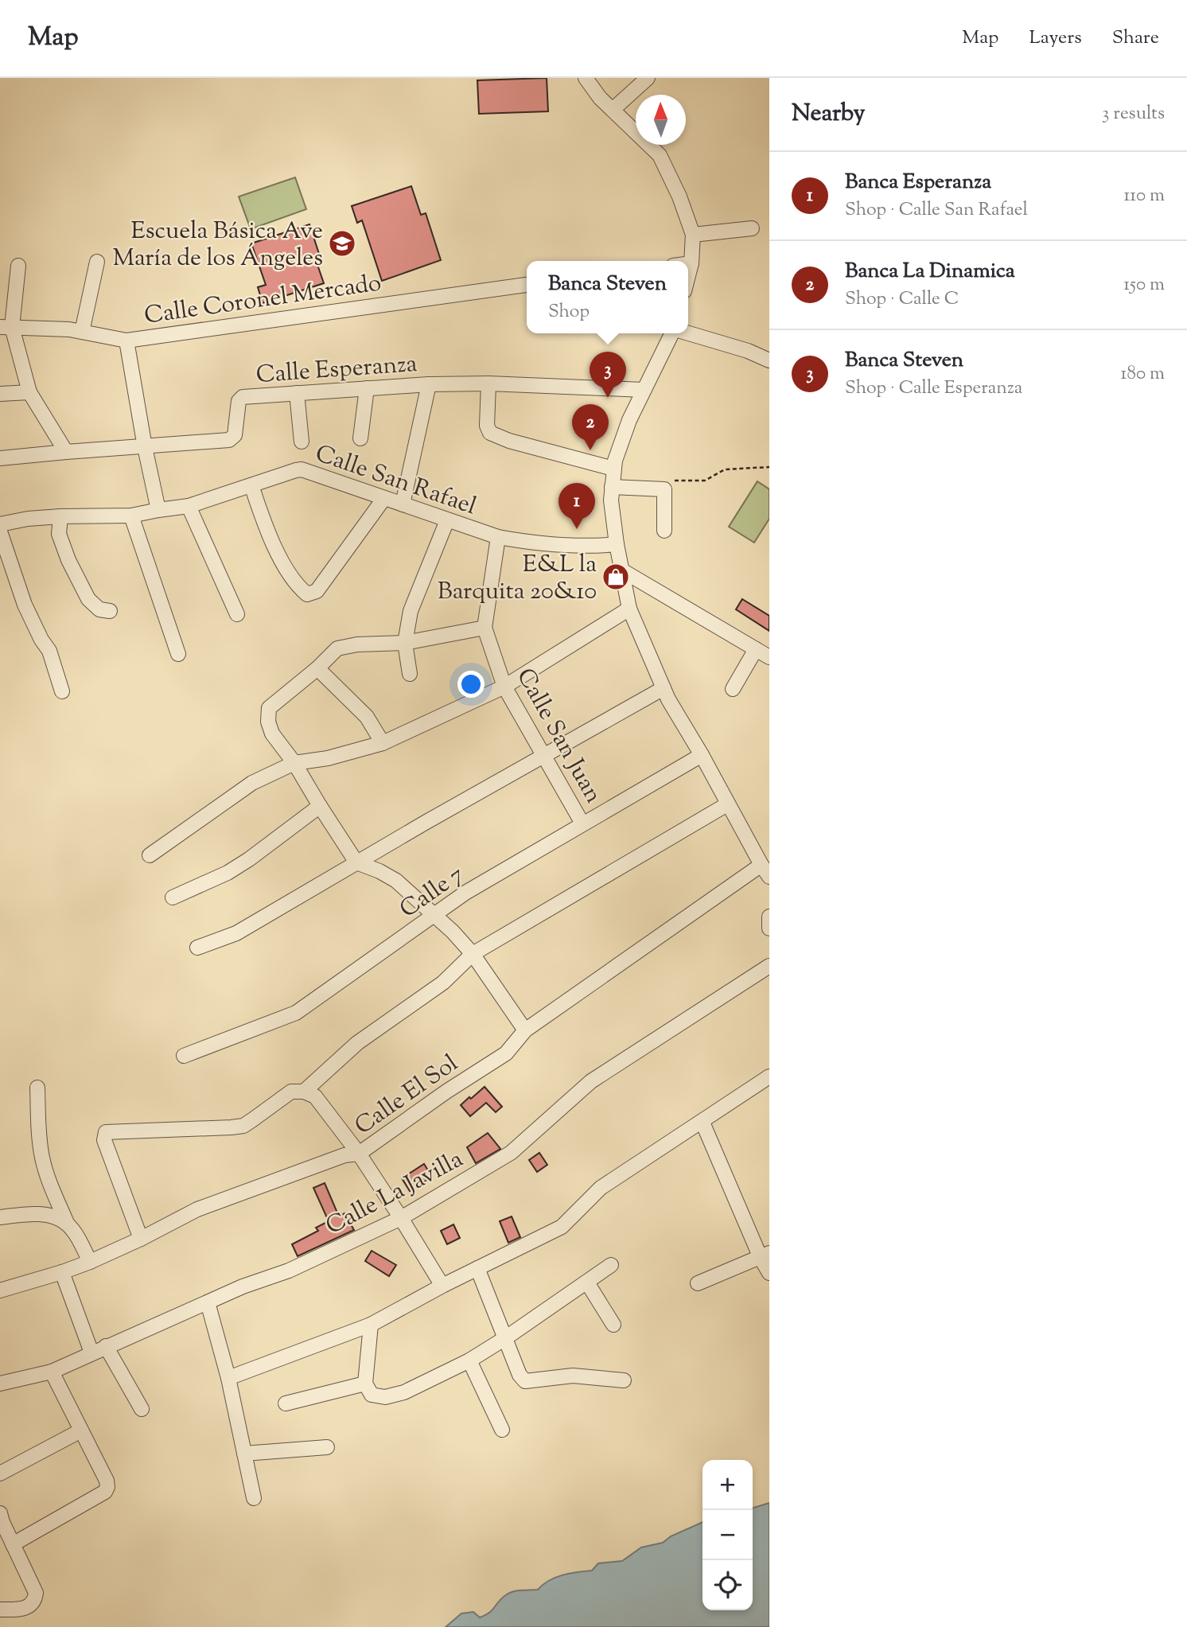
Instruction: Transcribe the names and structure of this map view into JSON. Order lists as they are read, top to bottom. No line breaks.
{"streets":{"street":["Calle Coronel Mercado","Calle Esperanza","Calle San Rafael","Calle San Juan","Calle 7","Calle El Sol","Calle La Javilla"]},"crossings":[["Calle San Rafael","Calle San Juan"],["Calle San Juan","Calle 7"]],"places":{"school or university":["Escuela Básica Ave María de los Ángeles"],"shop":["E&L la Barquita 20&10"]},"north":"top","page":{"header":"Map","nav":["Map","Layers","Share"],"heading":["Nearby","3 results"],"list":[{"mark":"1","name":"Banca Esperanza","note":"Shop · Calle San Rafael","value":"110 m"},{"mark":"2","name":"Banca La Dinamica","note":"Shop · Calle C","value":"150 m"},{"mark":"3","name":"Banca Steven","note":"Shop · Calle Esperanza","value":"180 m"}],"popup":["Banca Steven","Shop"],"pins":["3","2","1"],"map_buttons":["+","−"]}}
